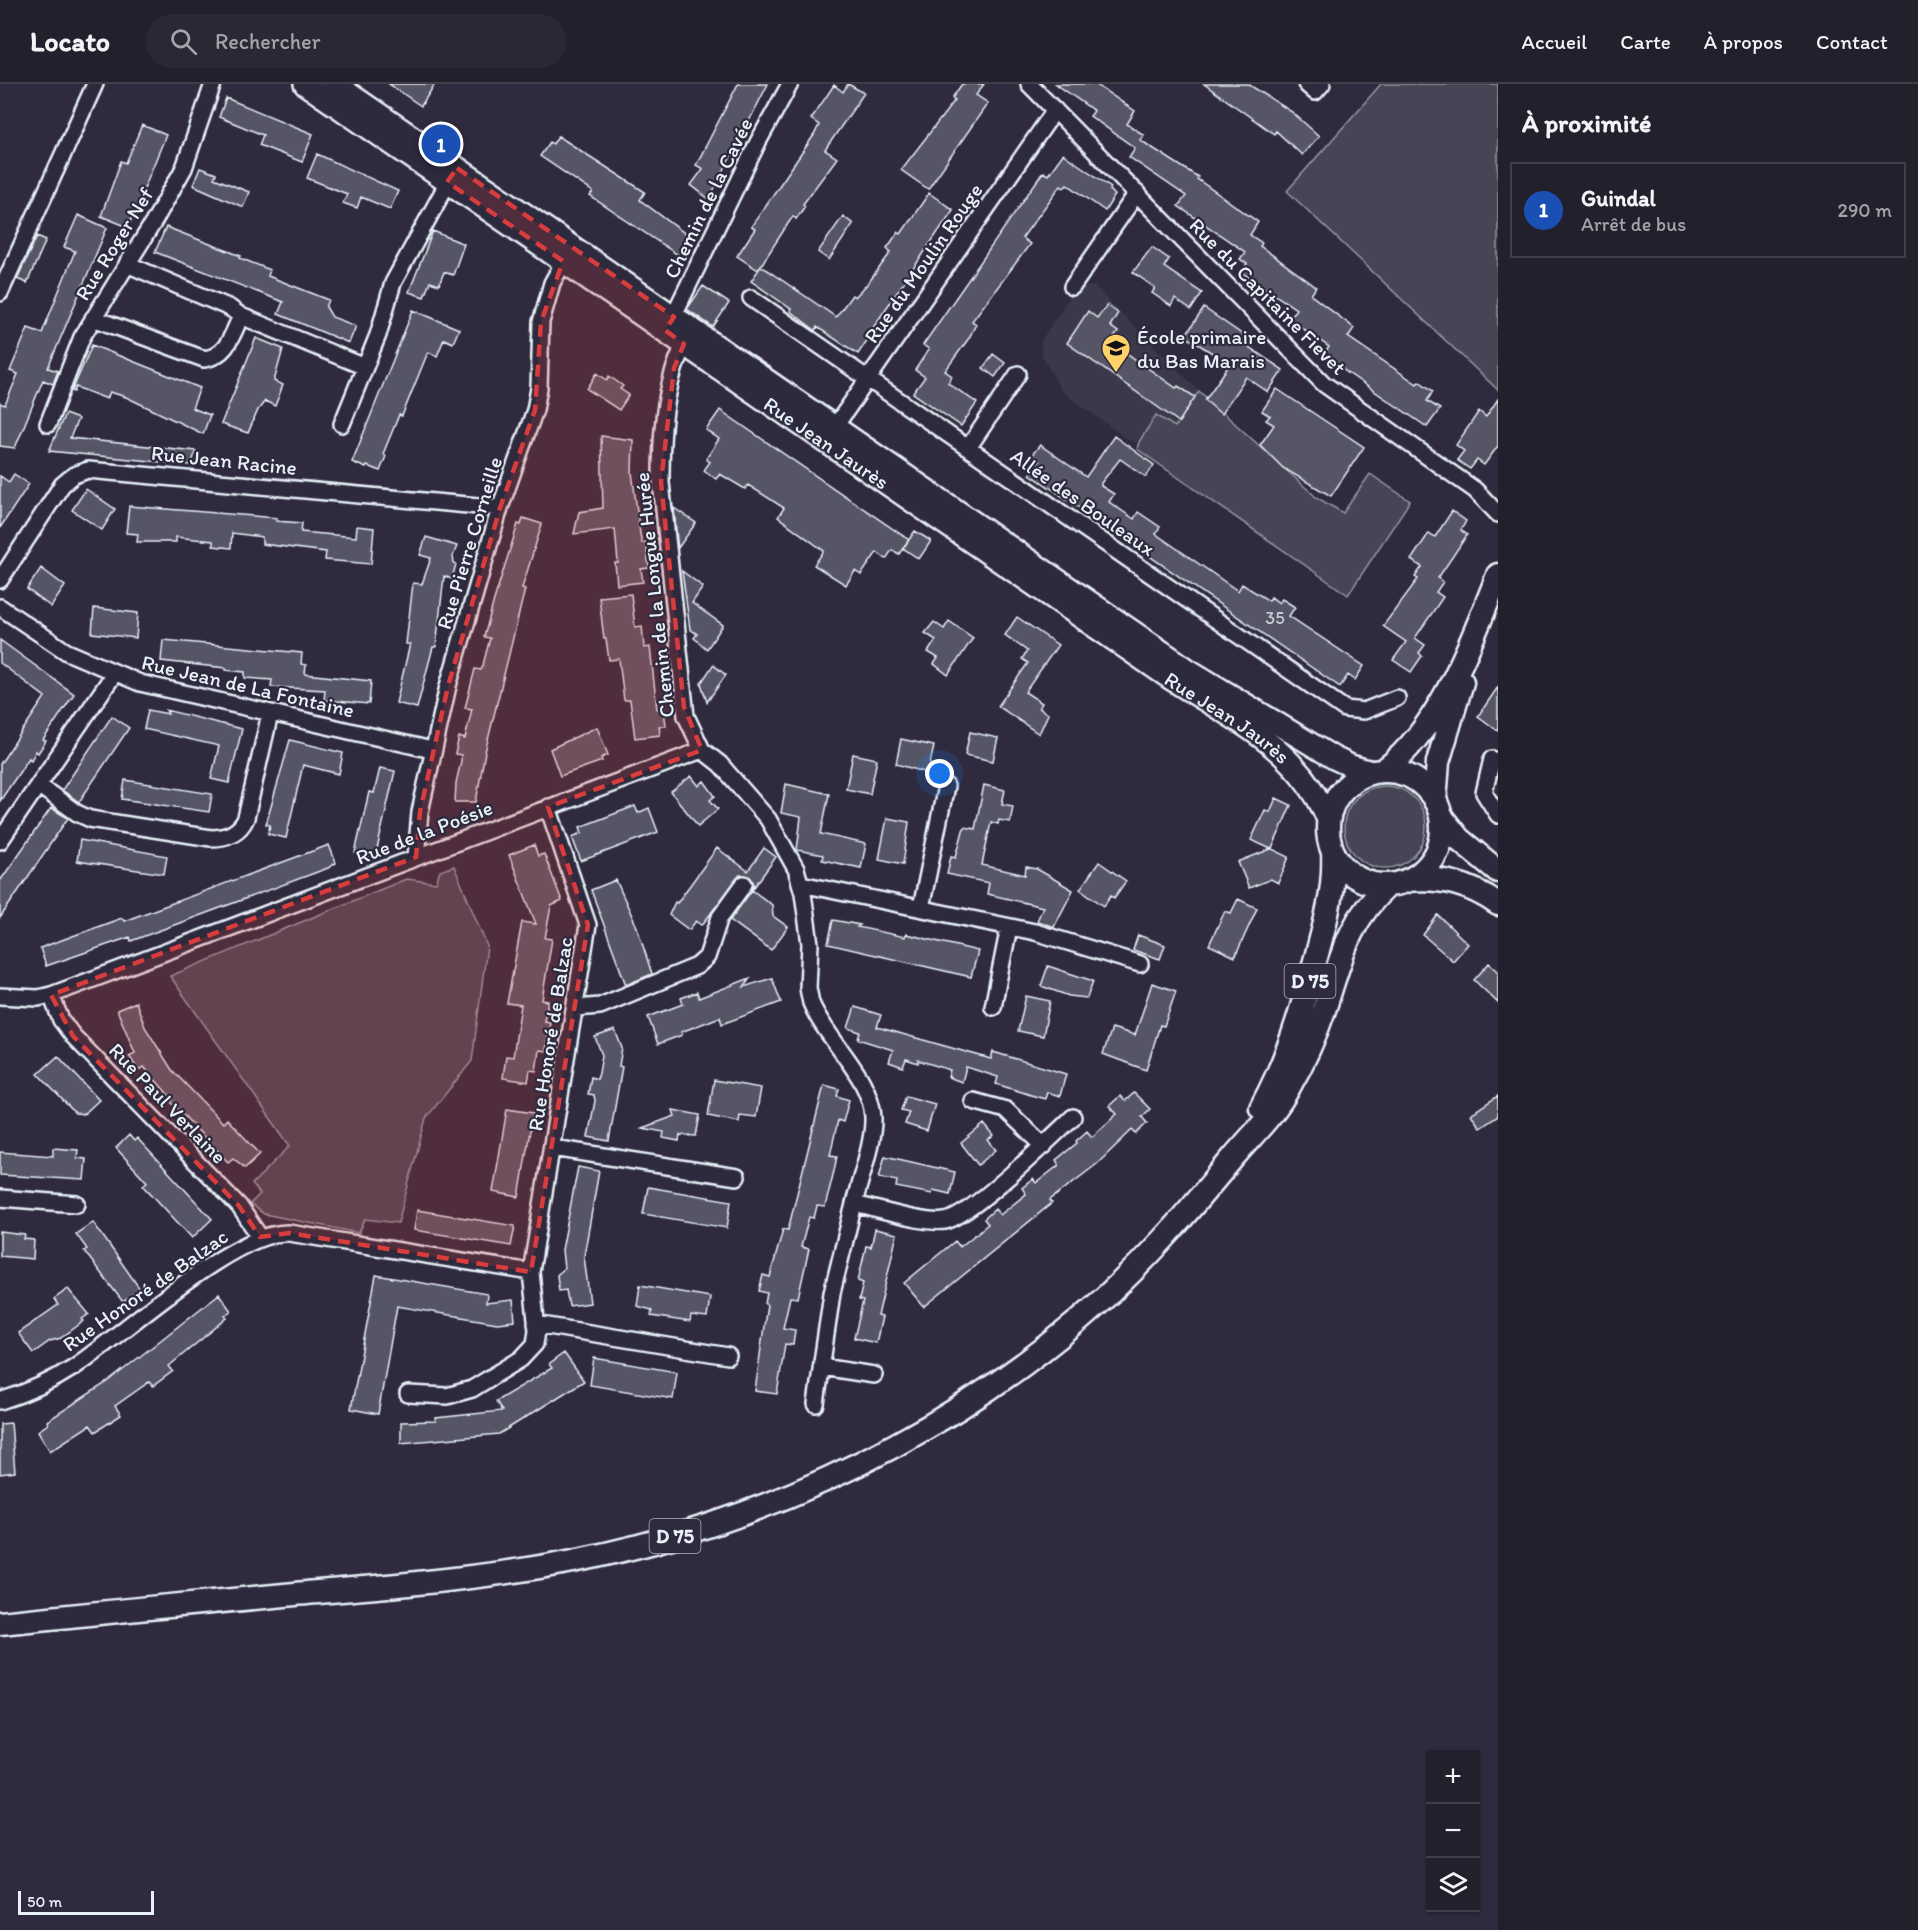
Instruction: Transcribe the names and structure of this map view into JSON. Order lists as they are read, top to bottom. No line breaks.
{"streets":{"main road":["Rue Jean Jaurès","D 75"],"street":["Chemin de la Cavée","Rue Roger Nef","Rue du Moulin Rouge","Rue du Capitaine Fievet","Rue Jean Racine","Allée des Bouleaux","Rue Pierre Corneille","Chemin de la Longue Hurée","Rue Jean de La Fontaine","Rue de la Poésie","Rue Honoré de Balzac","Rue Paul Verlaine"]},"crossings":[["Chemin de la Cavée","Rue Jean Jaurès"],["Rue du Moulin Rouge","Rue du Capitaine Fievet"],["Rue du Moulin Rouge","Rue Jean Jaurès"],["Rue du Moulin Rouge","Allée des Bouleaux"],["Rue Jean Jaurès","Rue Pierre Corneille"],["Rue Jean Jaurès","Chemin de la Longue Hurée"],["Rue Jean Jaurès","D 75"],["Rue Jean Racine","Rue Pierre Corneille"],["Rue Pierre Corneille","Rue Jean de La Fontaine"],["Rue Pierre Corneille","Rue de la Poésie"],["Chemin de la Longue Hurée","Rue de la Poésie"],["Rue de la Poésie","Rue Honoré de Balzac"],["Rue de la Poésie","Rue Paul Verlaine"],["Rue Honoré de Balzac","Rue Paul Verlaine"]],"places":{"school or university":["École primaire du Bas Marais"]},"house_numbers":["35"],"scale_bar":"50 m","page":{"header":"Locato","search":"Rechercher","nav":["Accueil","Carte","À propos","Contact"],"heading":"À proximité","pins":"1","list":[{"mark":"1","name":"Guindal","note":"Arrêt de bus","value":"290 m"}],"map_buttons":["+","−"],"scale":"50 m"}}
